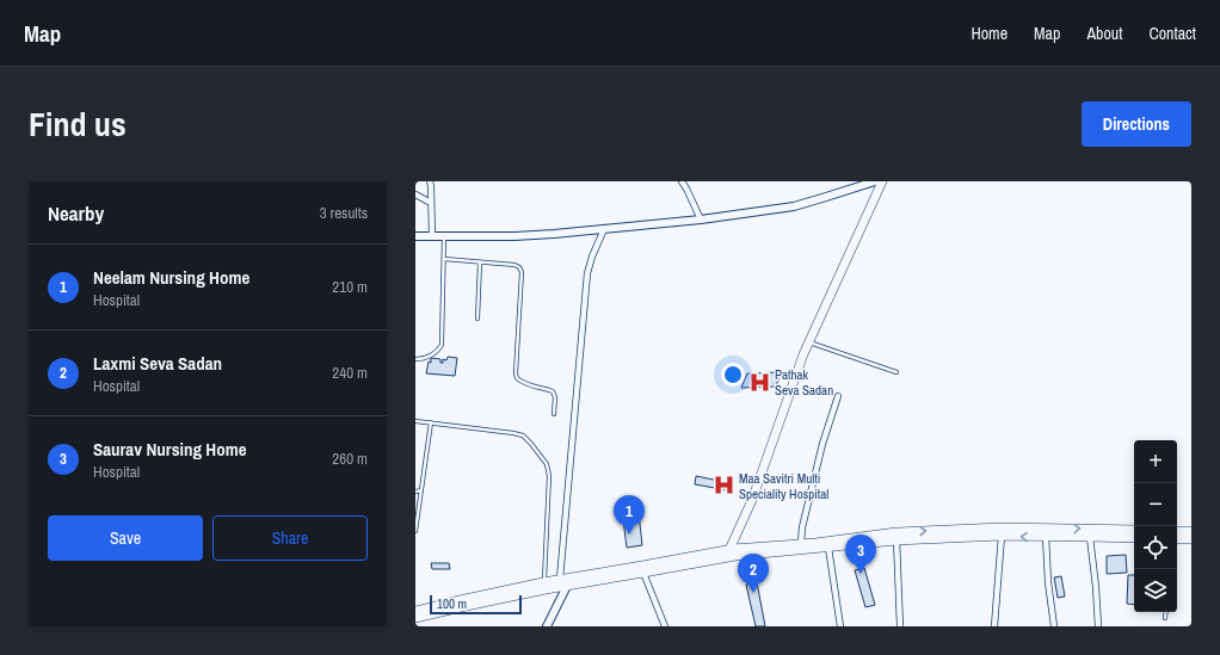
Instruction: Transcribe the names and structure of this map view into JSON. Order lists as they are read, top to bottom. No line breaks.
{"places":{"hospital":["Pathak Seva Sadan","Maa Savitri Multi Speciality Hospital"]},"scale_bar":"100 m","page":{"header":"Map","nav":["Home","Map","About","Contact"],"title":"Find us","buttons":["Directions",["Save","Share"]],"heading":["Nearby","3 results"],"list":[{"mark":"1","name":"Neelam Nursing Home","note":"Hospital","value":"210 m"},{"mark":"2","name":"Laxmi Seva Sadan","note":"Hospital","value":"240 m"},{"mark":"3","name":"Saurav Nursing Home","note":"Hospital","value":"260 m"}],"map_buttons":["+","−"],"pins":["1","3","2"],"scale":"100 m"}}
